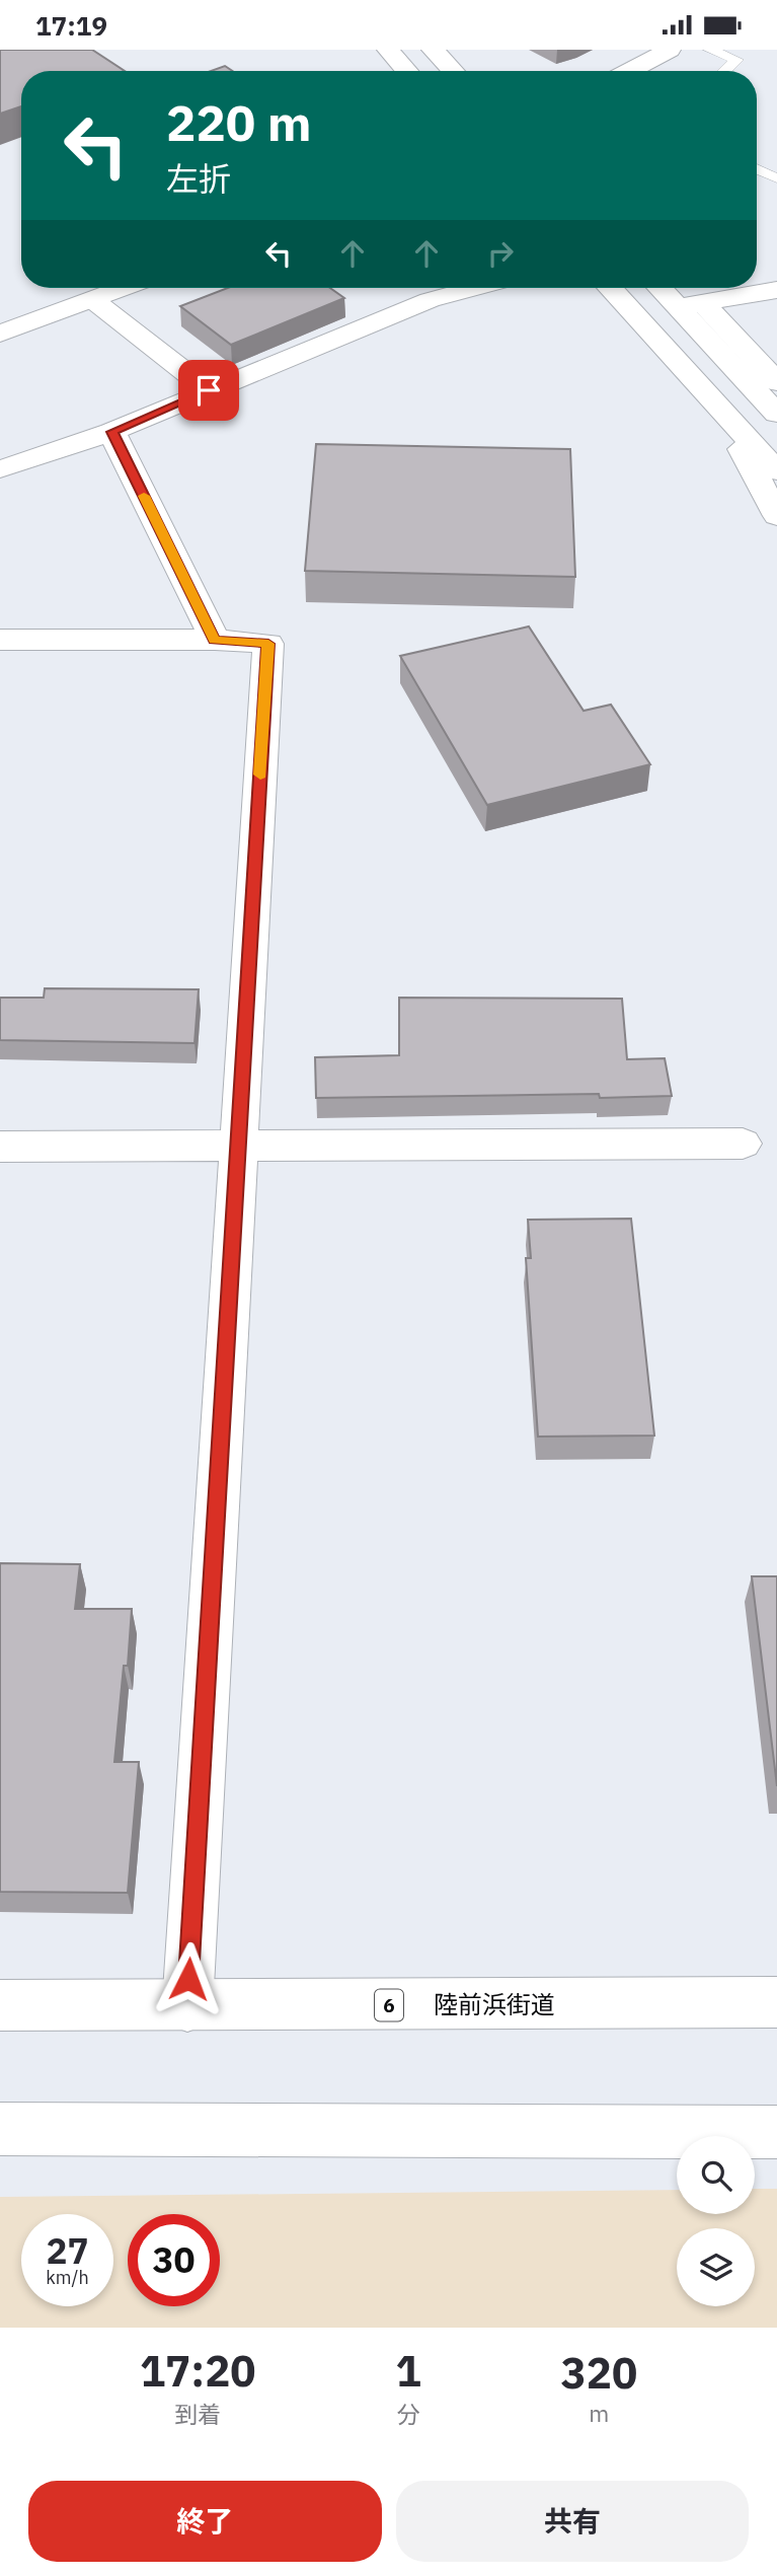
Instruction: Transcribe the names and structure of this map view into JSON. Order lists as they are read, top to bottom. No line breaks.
{"streets":{"main road":["陸前浜街道","6"]},"page":{"status":"17:19","turn":["220 m","左折"],"speed":"27 km/h","limit":"30","eta":["17:20","到着","1","分","320","m"],"buttons":["終了","共有"]}}
